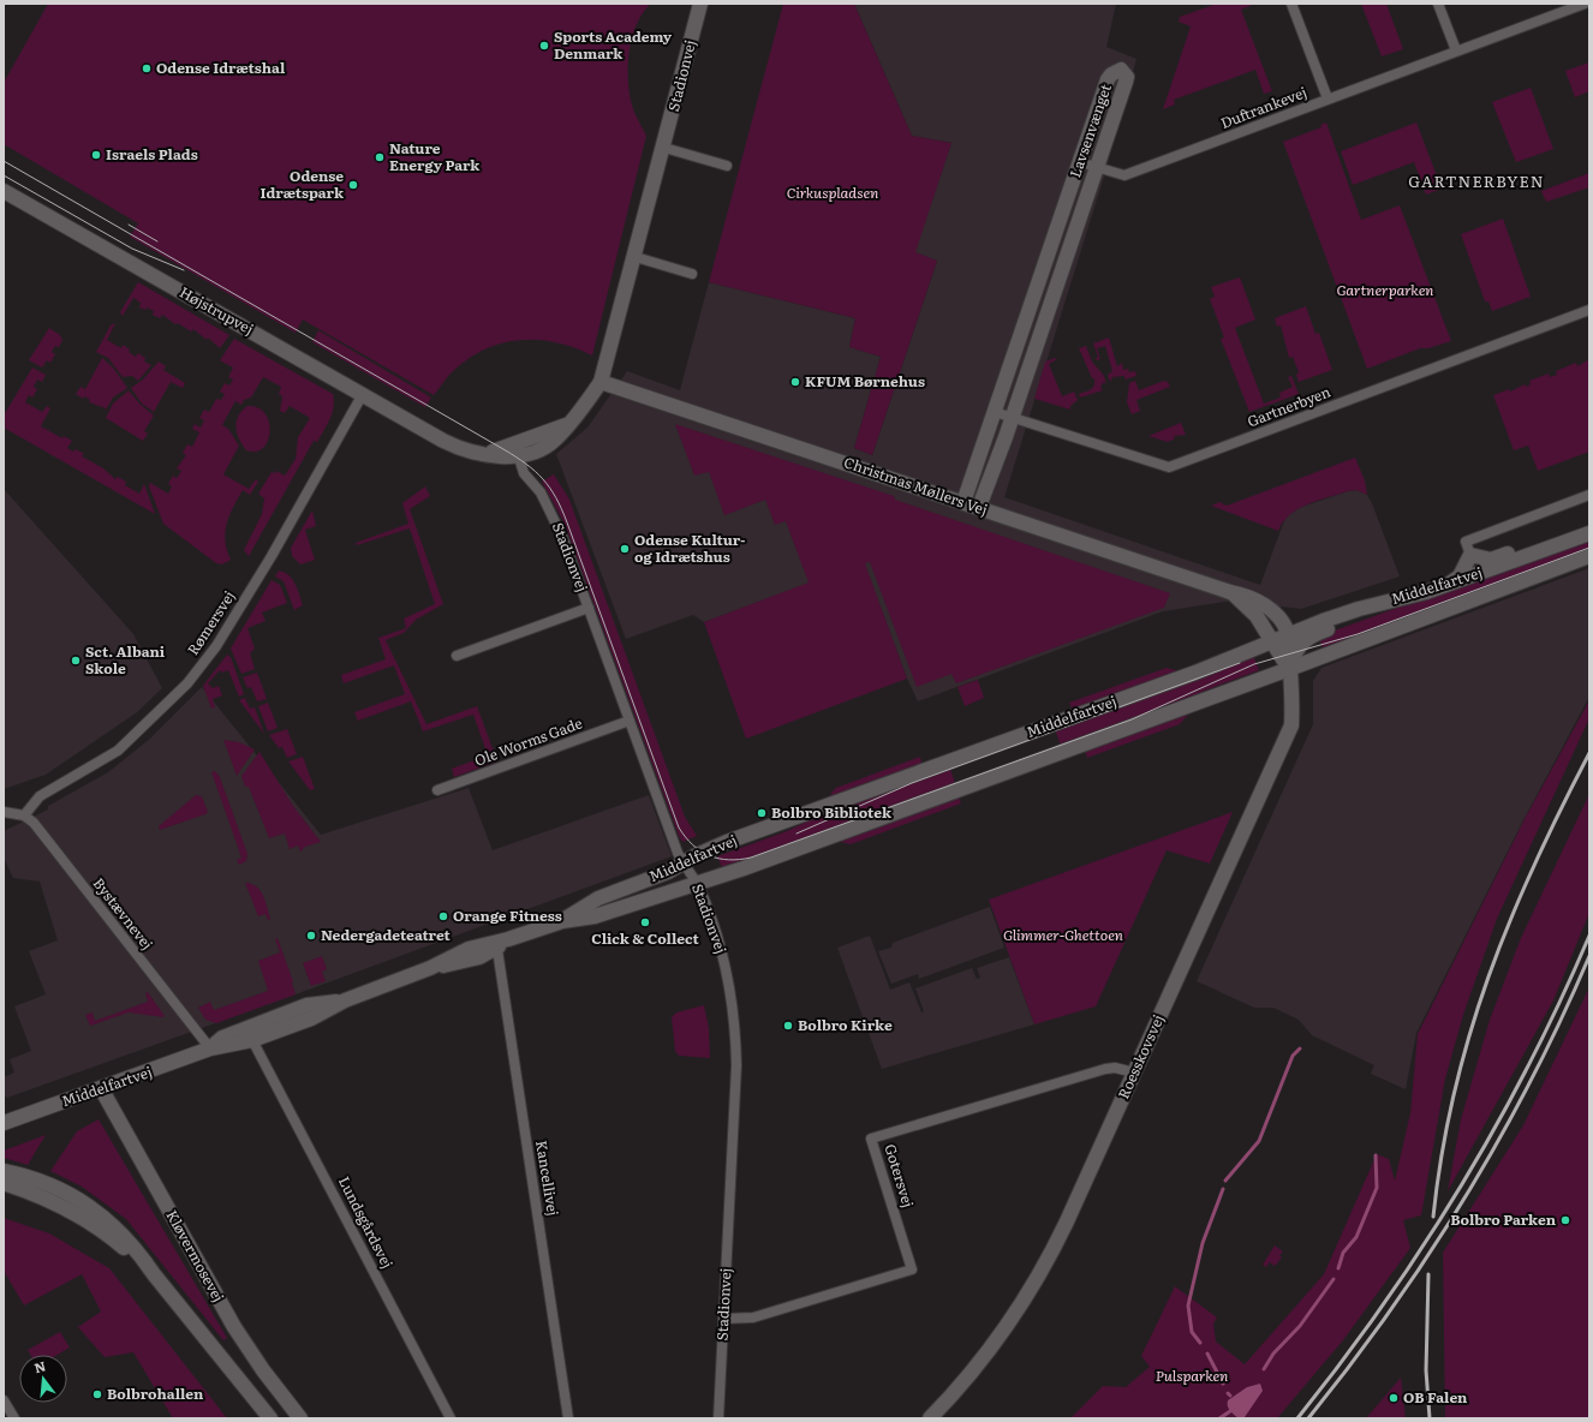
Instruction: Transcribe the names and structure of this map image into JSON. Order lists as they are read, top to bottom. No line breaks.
{"streets":{"street":["Stadionvej","Duftrankevej","Lavsenvænget","Højstrupvej","Gartnerbyen","Christmas Møllers Vej","Middelfartvej","Rømersvej","Ole Worms Gade","Bystævnevej","Roesskovsvej","Gotersvej","Kancellivej","Lundsgårdsvej","Kløvermosevej"]},"crossings":[["Stadionvej","Højstrupvej"],["Stadionvej","Christmas Møllers Vej"],["Stadionvej","Middelfartvej"],["Stadionvej","Ole Worms Gade"],["Stadionvej","Gotersvej"],["Duftrankevej","Lavsenvænget"],["Lavsenvænget","Gartnerbyen"],["Lavsenvænget","Christmas Møllers Vej"],["Højstrupvej","Rømersvej"],["Christmas Møllers Vej","Middelfartvej"],["Christmas Møllers Vej","Roesskovsvej"],["Middelfartvej","Bystævnevej"],["Middelfartvej","Roesskovsvej"],["Middelfartvej","Kancellivej"],["Middelfartvej","Lundsgårdsvej"],["Middelfartvej","Kløvermosevej"],["Rømersvej","Bystævnevej"],["Roesskovsvej","Gotersvej"]],"districts":["GARTNERBYEN"],"parks":["Cirkuspladsen","Gartnerparken","Glimmer-Ghettoen","Pulsparken"],"places":["Sports Academy Denmark","Odense Idrætshal","Israels Plads","Nature Energy Park","Odense Idrætspark","KFUM Børnehus","Odense Kultur- og Idrætshus","Sct. Albani Skole","Bolbro Bibliotek","Orange Fitness","Click & Collect","Nedergadeteatret","Bolbro Kirke","Bolbro Parken","Bolbrohallen","OB Falen"],"north":"top"}
